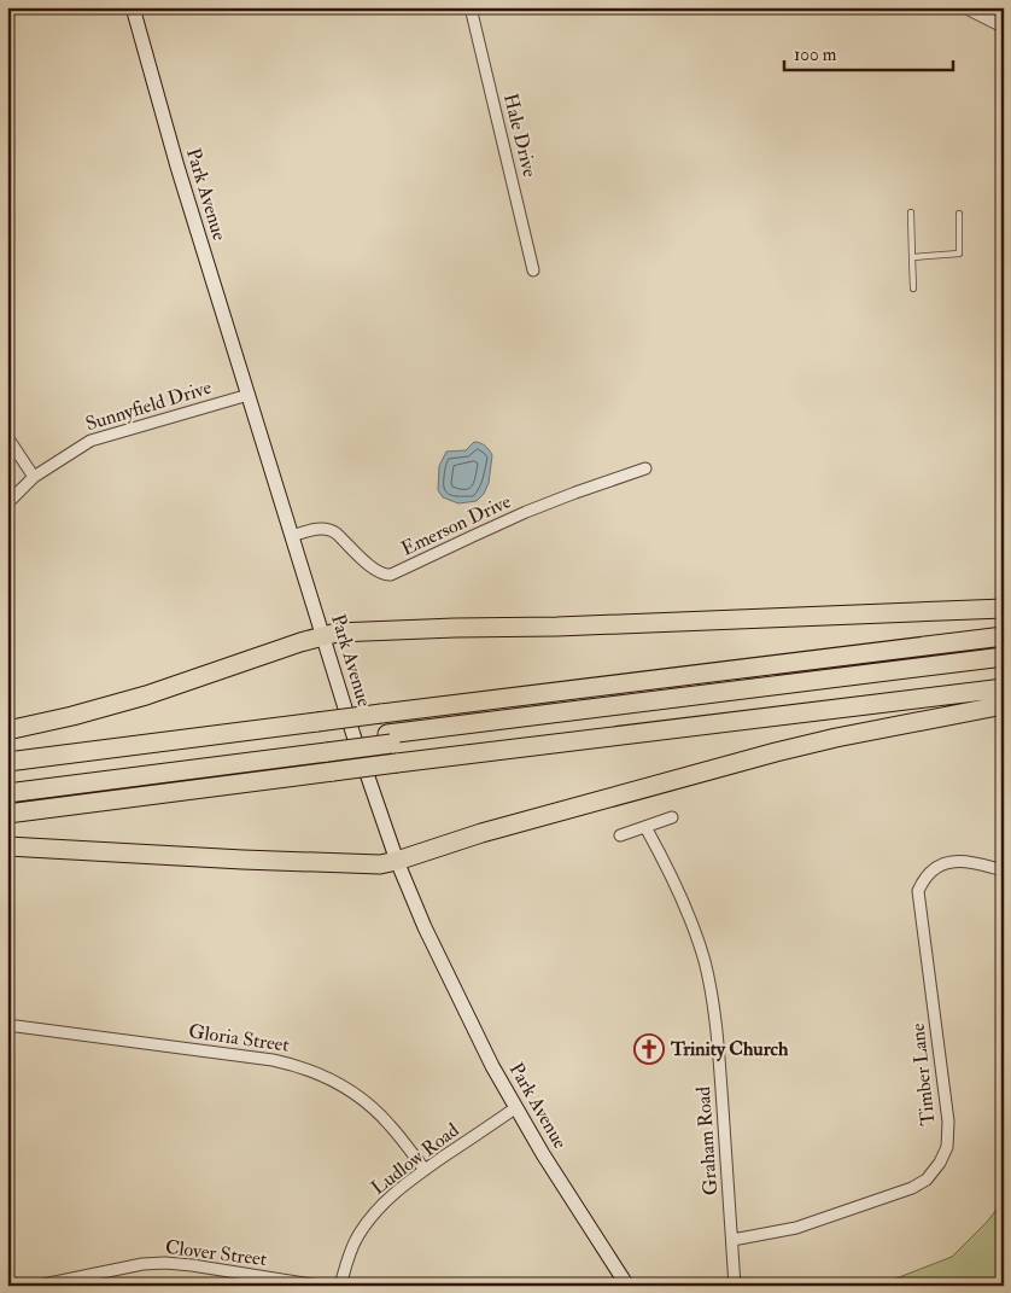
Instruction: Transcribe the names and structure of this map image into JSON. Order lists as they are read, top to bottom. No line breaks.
{"streets":{"main road":["Park Avenue"],"street":["Hale Drive","Sunnyfield Drive","Emerson Drive","Gloria Street","Timber Lane","Graham Road","Ludlow Road","Clover Street"]},"crossings":[["Park Avenue","Sunnyfield Drive"],["Park Avenue","Emerson Drive"],["Park Avenue","Ludlow Road"],["Gloria Street","Ludlow Road"],["Timber Lane","Graham Road"]],"places":{"church":["Trinity Church"]},"scale_bar":"100 m"}
